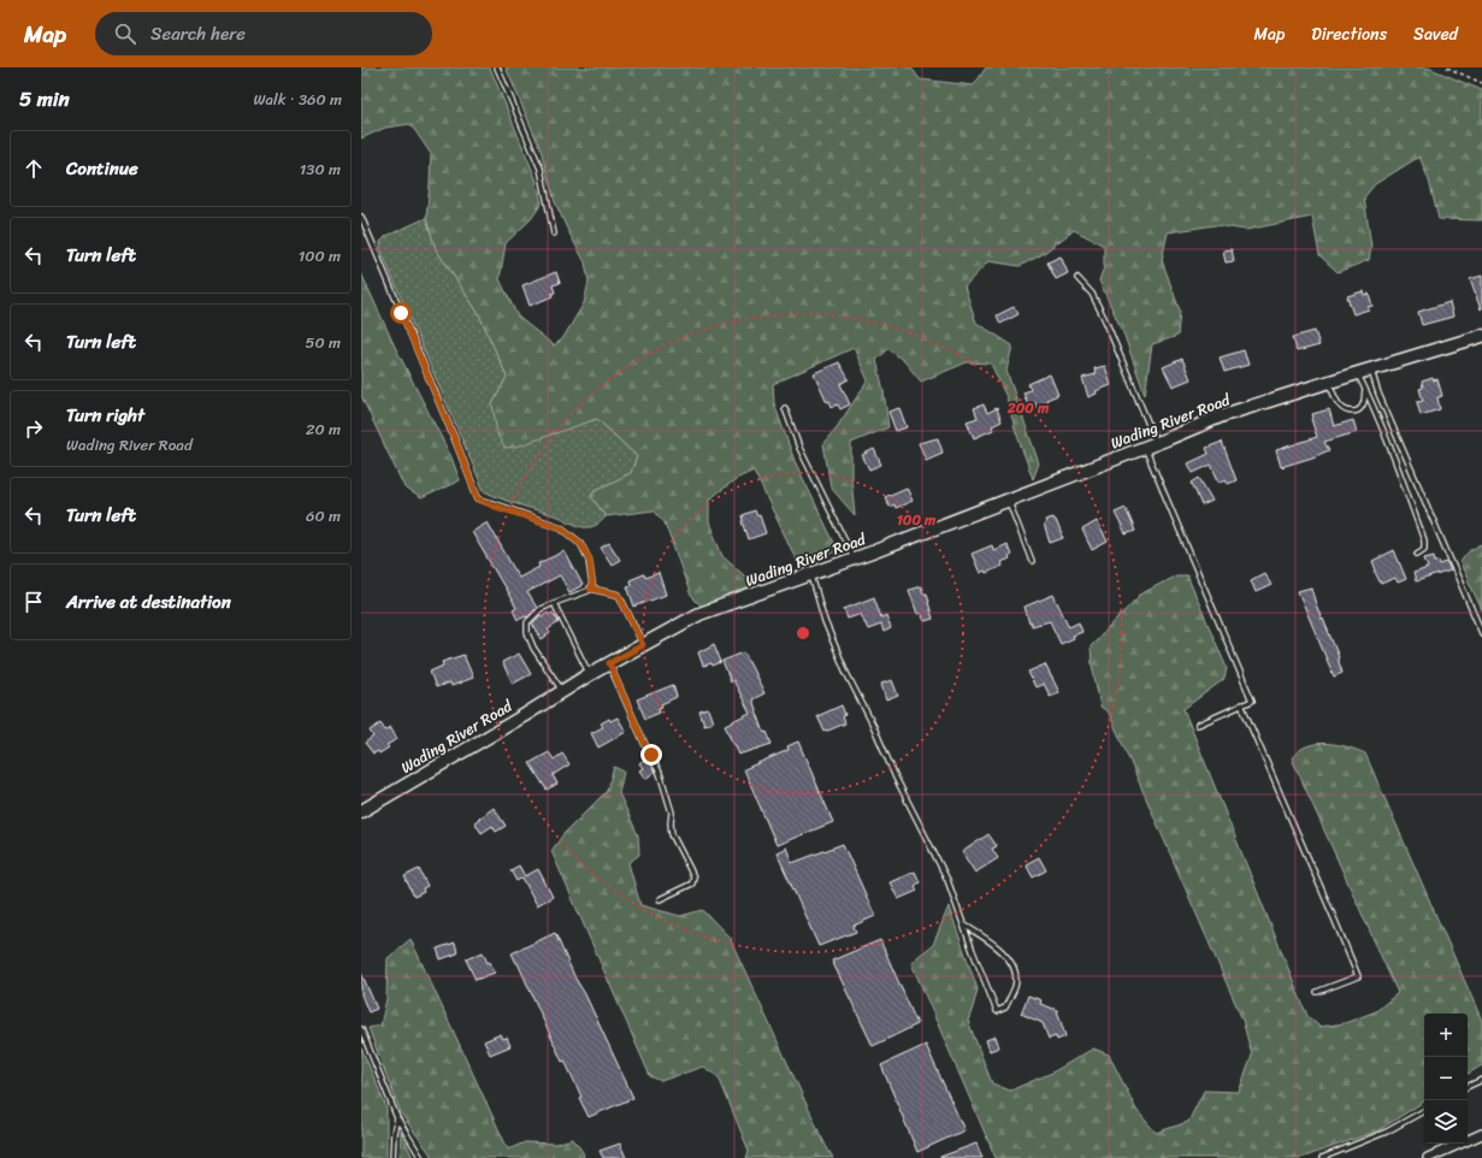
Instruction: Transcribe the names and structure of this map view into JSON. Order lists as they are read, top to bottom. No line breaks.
{"streets":{"main road":["Wading River Road"]},"page":{"header":"Map","search":"Search here","nav":["Map","Directions","Saved"],"heading":["5 min","Walk · 360 m"],"list":[["Continue","130 m"],["Turn left","100 m"],["Turn left","50 m"],["Turn right","Wading River Road","20 m"],["Turn left","60 m"],"Arrive at destination"],"map_buttons":["+","−"]},"rings":["200 m","100 m"]}
